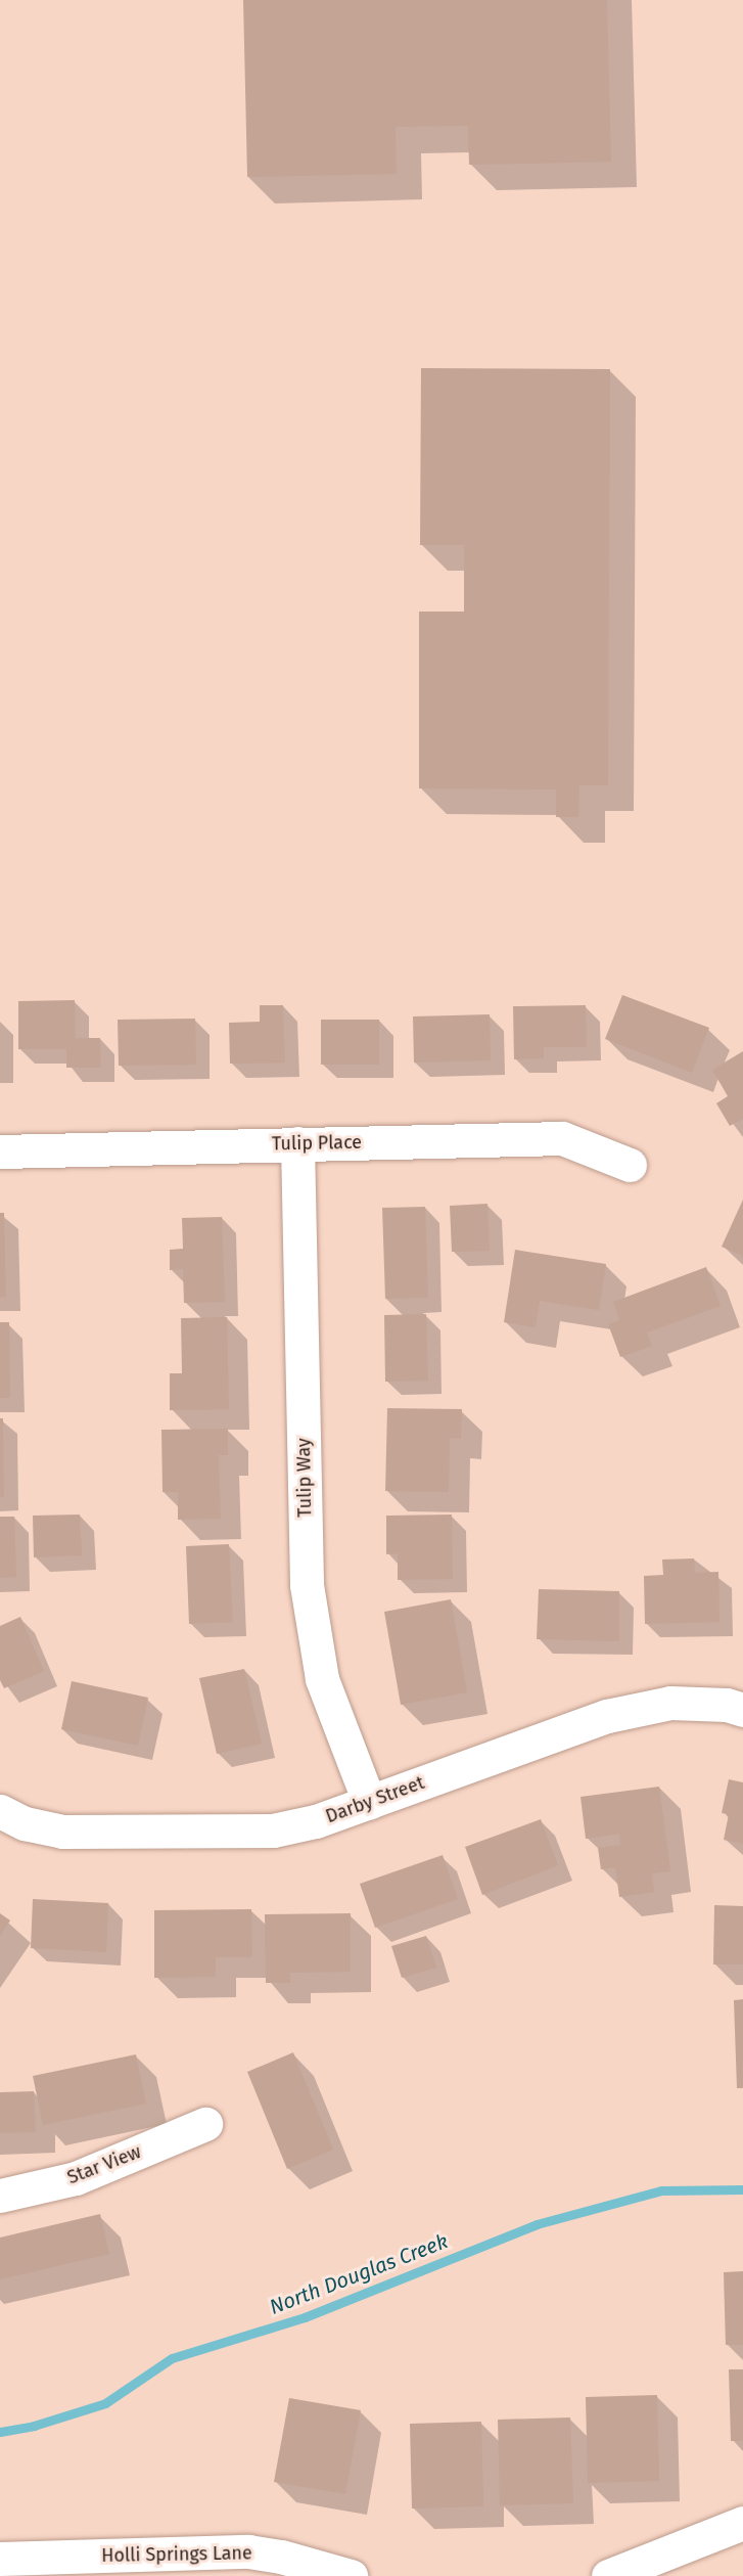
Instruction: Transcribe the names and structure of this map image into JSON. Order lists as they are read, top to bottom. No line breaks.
{"streets":{"street":["Tulip Place","Tulip Way","Darby Street","Star View","Holli Springs Lane"]},"crossings":[["Tulip Place","Tulip Way"],["Tulip Way","Darby Street"]],"water":["North Douglas Creek"]}
